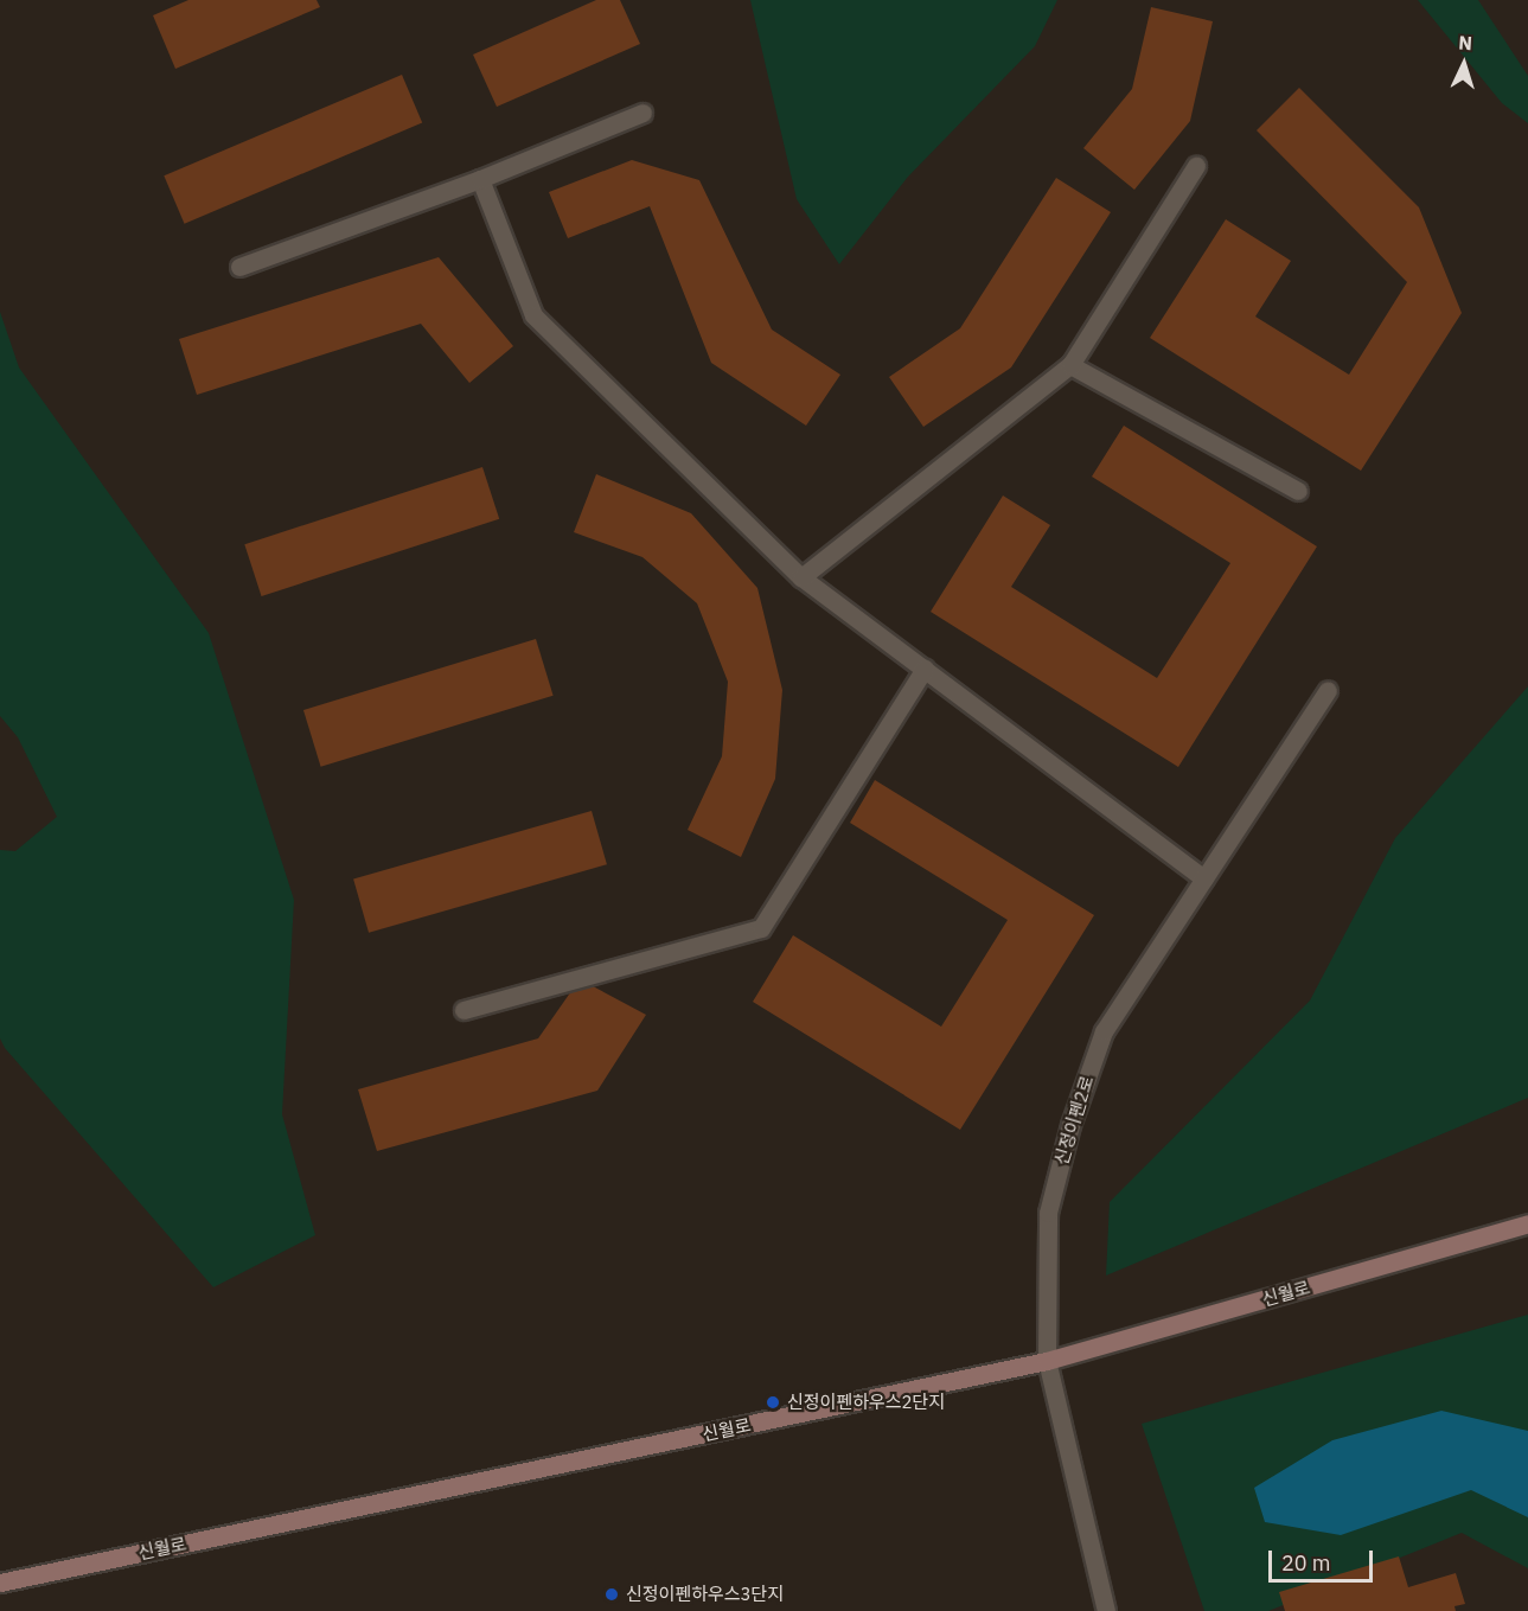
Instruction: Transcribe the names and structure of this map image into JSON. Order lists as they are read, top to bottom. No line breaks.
{"streets":{"main road":["신월로"],"street":["신정이펜2로"]},"crossings":[["신정이펜2로","신월로"]],"places":["신정이펜하우스2단지","신정이펜하우스3단지"],"scale_bar":"20 m","north":"top"}
